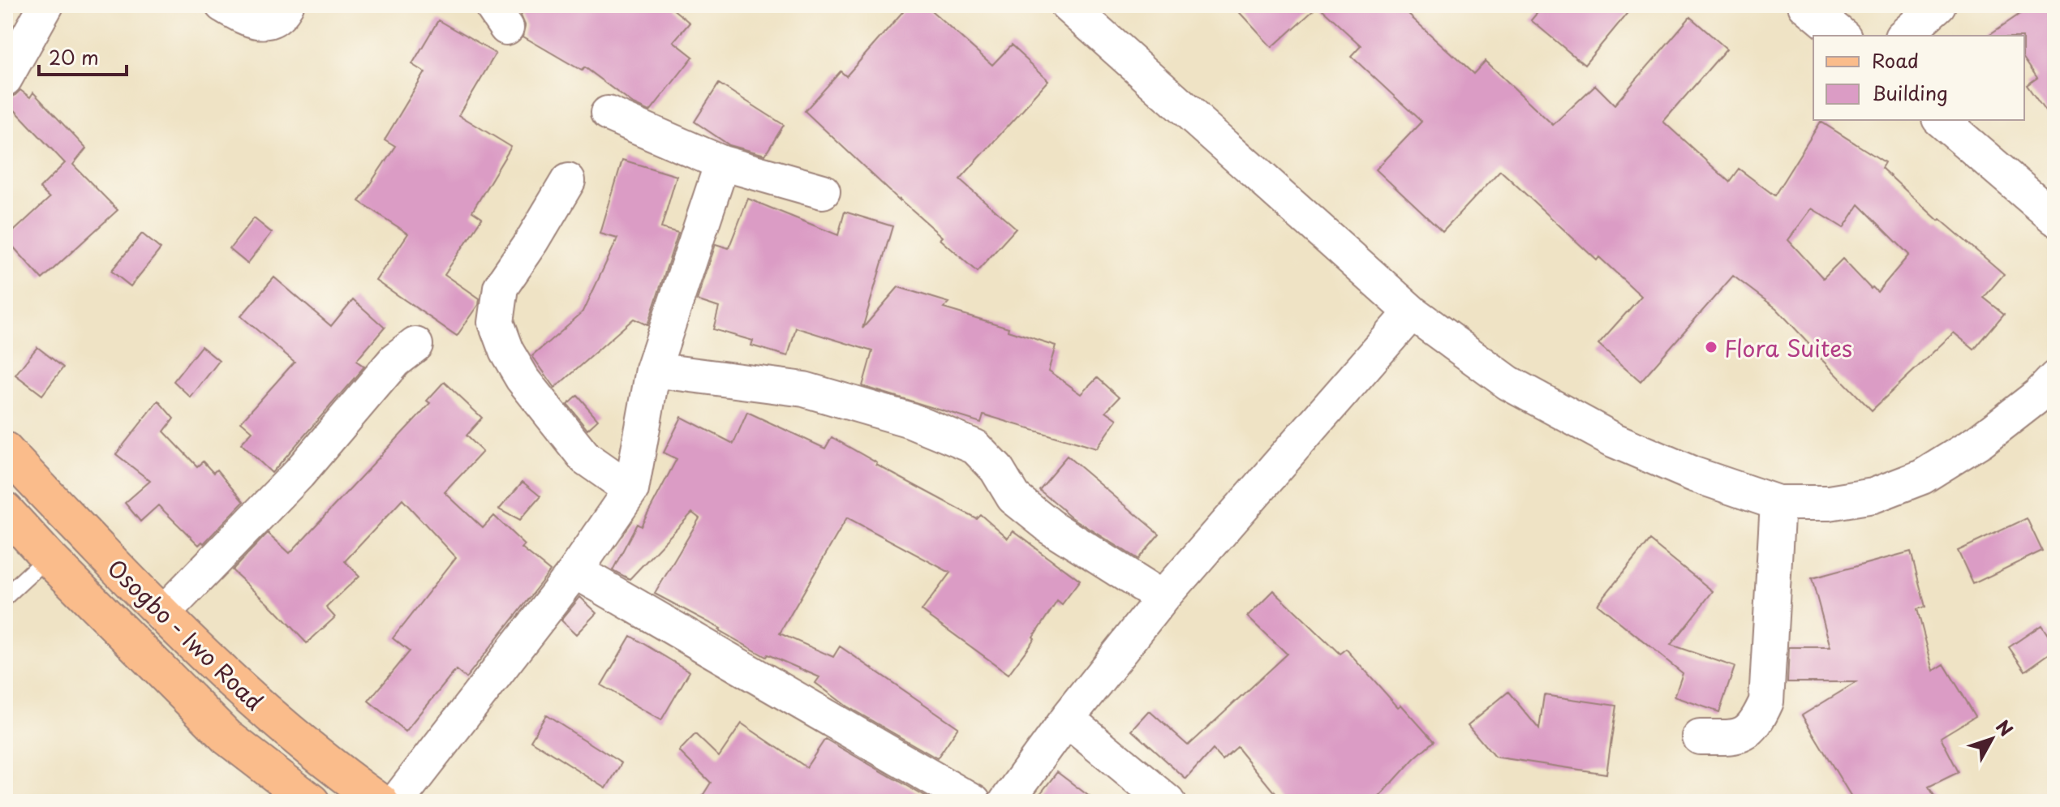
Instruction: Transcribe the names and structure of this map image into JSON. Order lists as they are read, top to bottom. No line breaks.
{"streets":{"main road":["Osogbo - Iwo Road"]},"places":["Flora Suites"],"legend":["Road","Building"],"scale_bar":"20 m","north":"top right"}
